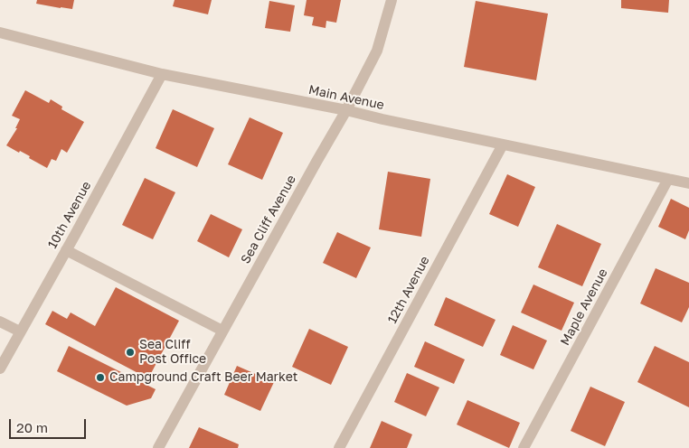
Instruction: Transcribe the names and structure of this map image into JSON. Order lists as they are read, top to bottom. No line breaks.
{"streets":{"street":["Main Avenue","10th Avenue","Sea Cliff Avenue","12th Avenue","Maple Avenue"]},"crossings":[["Main Avenue","10th Avenue"],["Main Avenue","Sea Cliff Avenue"],["Main Avenue","12th Avenue"],["Main Avenue","Maple Avenue"]],"places":["Sea Cliff Post Office","Campground Craft Beer Market"],"scale_bar":"20 m"}
